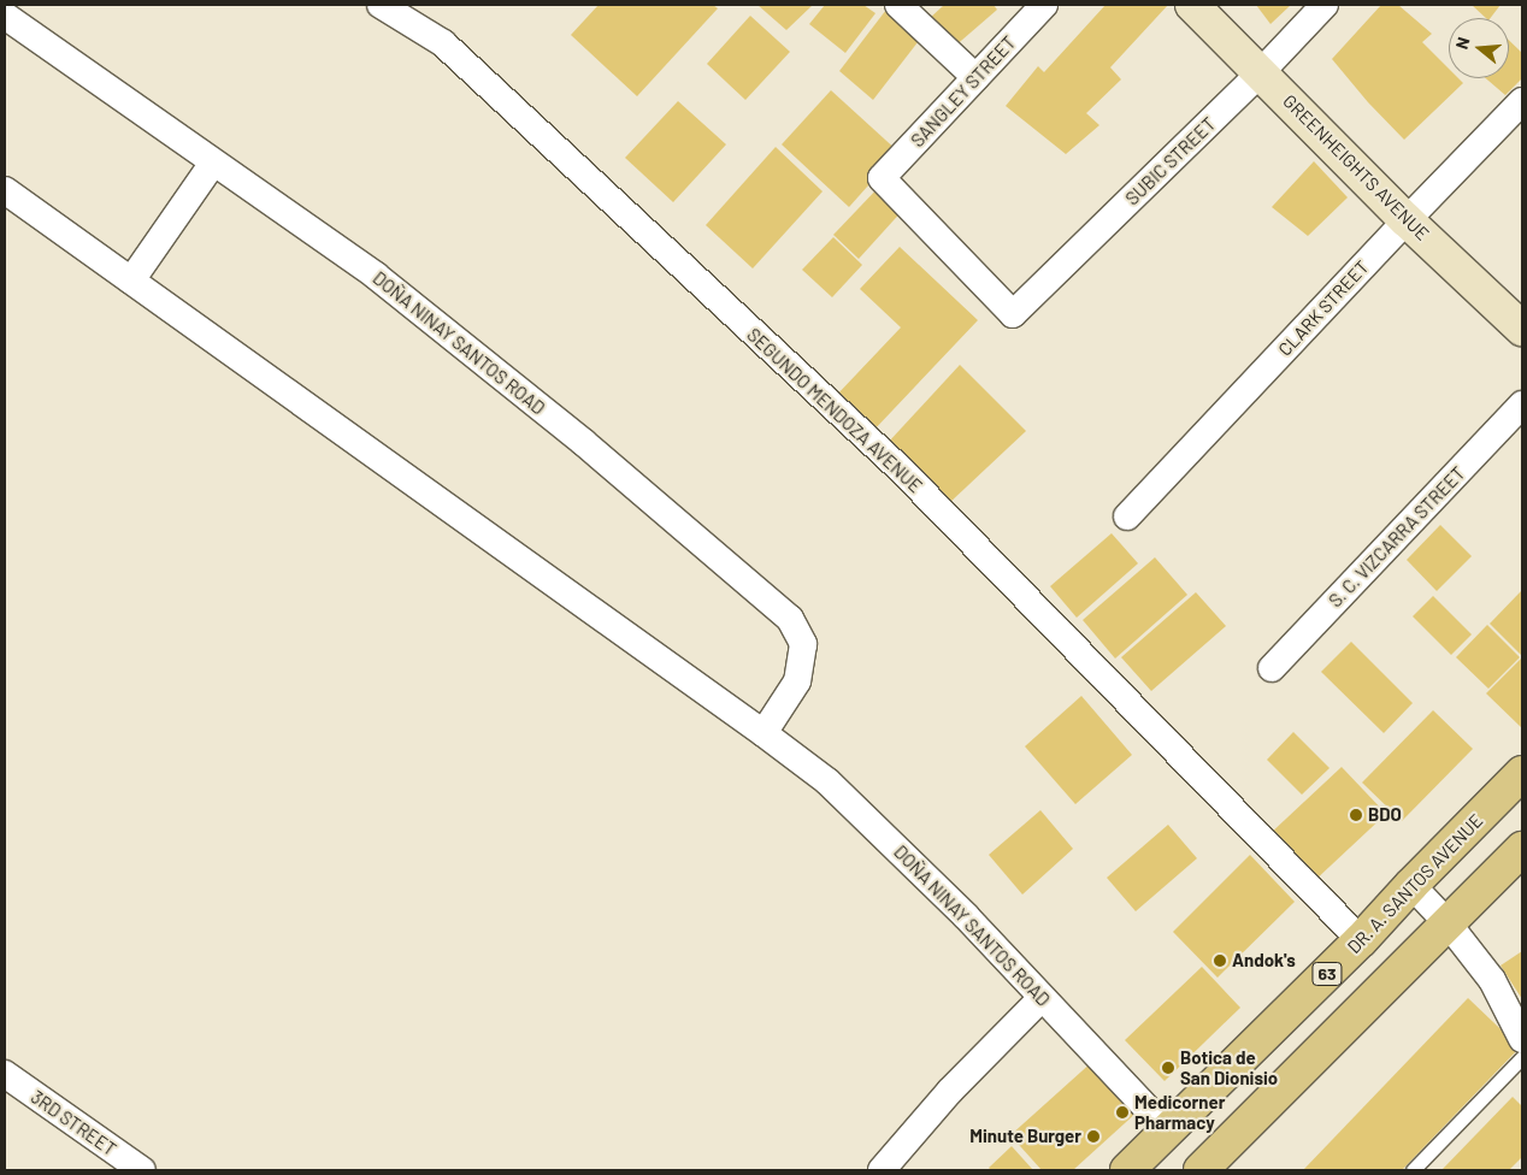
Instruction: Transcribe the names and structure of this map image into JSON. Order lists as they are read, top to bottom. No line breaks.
{"streets":{"main road":["DR. A. SANTOS AVENUE","63"],"street":["SANGLEY STREET","SUBIC STREET","GREENHEIGHTS AVENUE","CLARK STREET","DOÑA NINAY SANTOS ROAD","SEGUNDO MENDOZA AVENUE","S. C. VIZCARRA STREET","3RD STREET"]},"crossings":[["SANGLEY STREET","SUBIC STREET"],["SUBIC STREET","GREENHEIGHTS AVENUE"],["GREENHEIGHTS AVENUE","CLARK STREET"],["DOÑA NINAY SANTOS ROAD","DR. A. SANTOS AVENUE"],["SEGUNDO MENDOZA AVENUE","DR. A. SANTOS AVENUE"]],"places":["BDO","Andok's","Botica de San Dionisio","Medicorner Pharmacy","Minute Burger"],"north":"left"}
